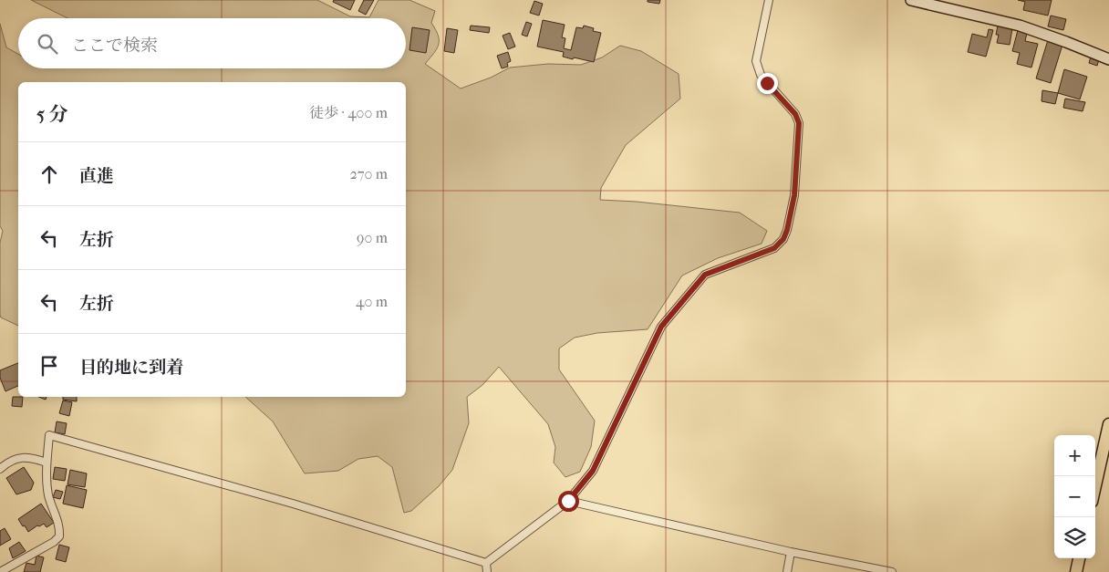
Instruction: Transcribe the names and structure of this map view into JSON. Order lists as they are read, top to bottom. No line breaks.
{"page":{"search":"ここで検索","heading":["5 分","徒歩 · 400 m"],"list":[["直進","270 m"],["左折","90 m"],["左折","40 m"],"目的地に到着"],"map_buttons":["+","−"]}}
